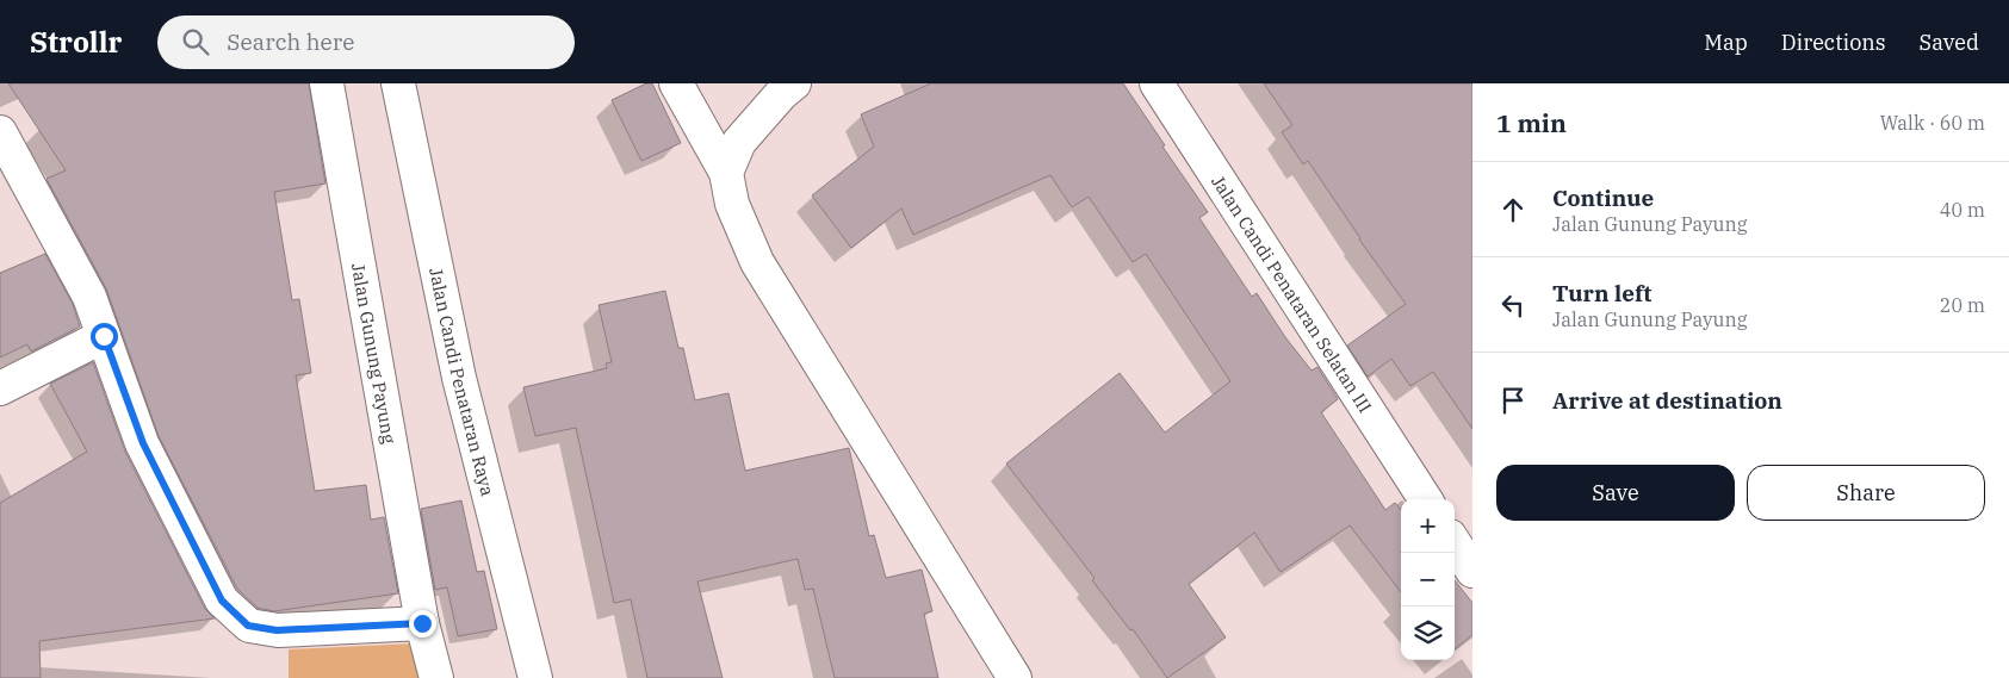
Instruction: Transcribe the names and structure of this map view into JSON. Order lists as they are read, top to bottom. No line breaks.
{"streets":{"street":["Jalan Candi Penataran Selatan III","Jalan Gunung Payung","Jalan Candi Penataran Raya"]},"page":{"header":"Strollr","search":"Search here","nav":["Map","Directions","Saved"],"heading":["1 min","Walk · 60 m"],"list":[["Continue","Jalan Gunung Payung","40 m"],["Turn left","Jalan Gunung Payung","20 m"],"Arrive at destination"],"buttons":["Save","Share"],"map_buttons":["+","−"]}}
